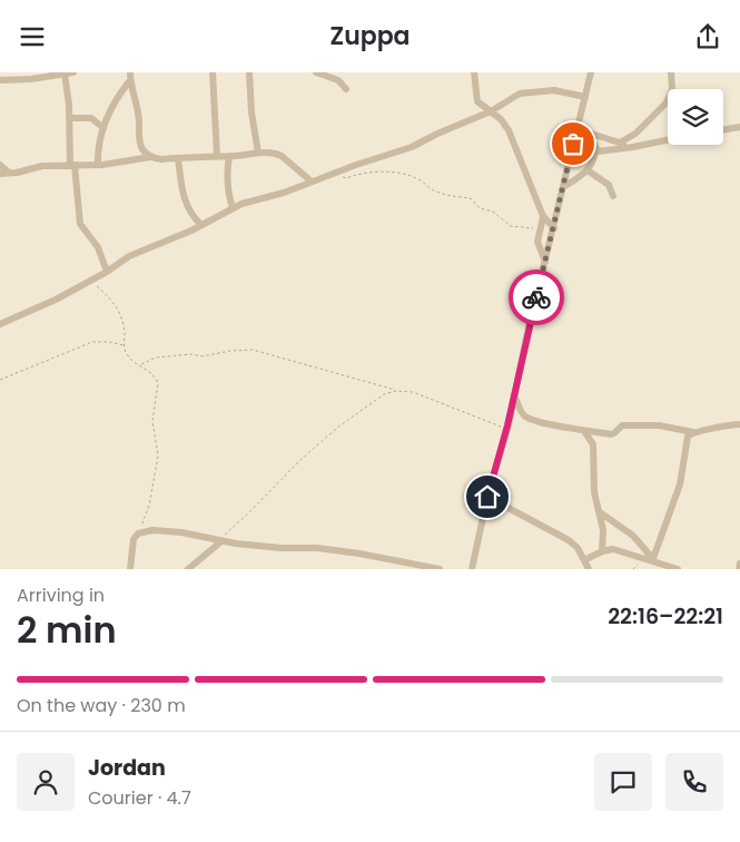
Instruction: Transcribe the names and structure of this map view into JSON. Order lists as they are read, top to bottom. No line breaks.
{"page":{"header":"Zuppa","heading":["2 min","Arriving in","22:16–22:21"],"panel":["Jordan","Courier · 4.7"],"bar":"On the way · 230 m"}}
